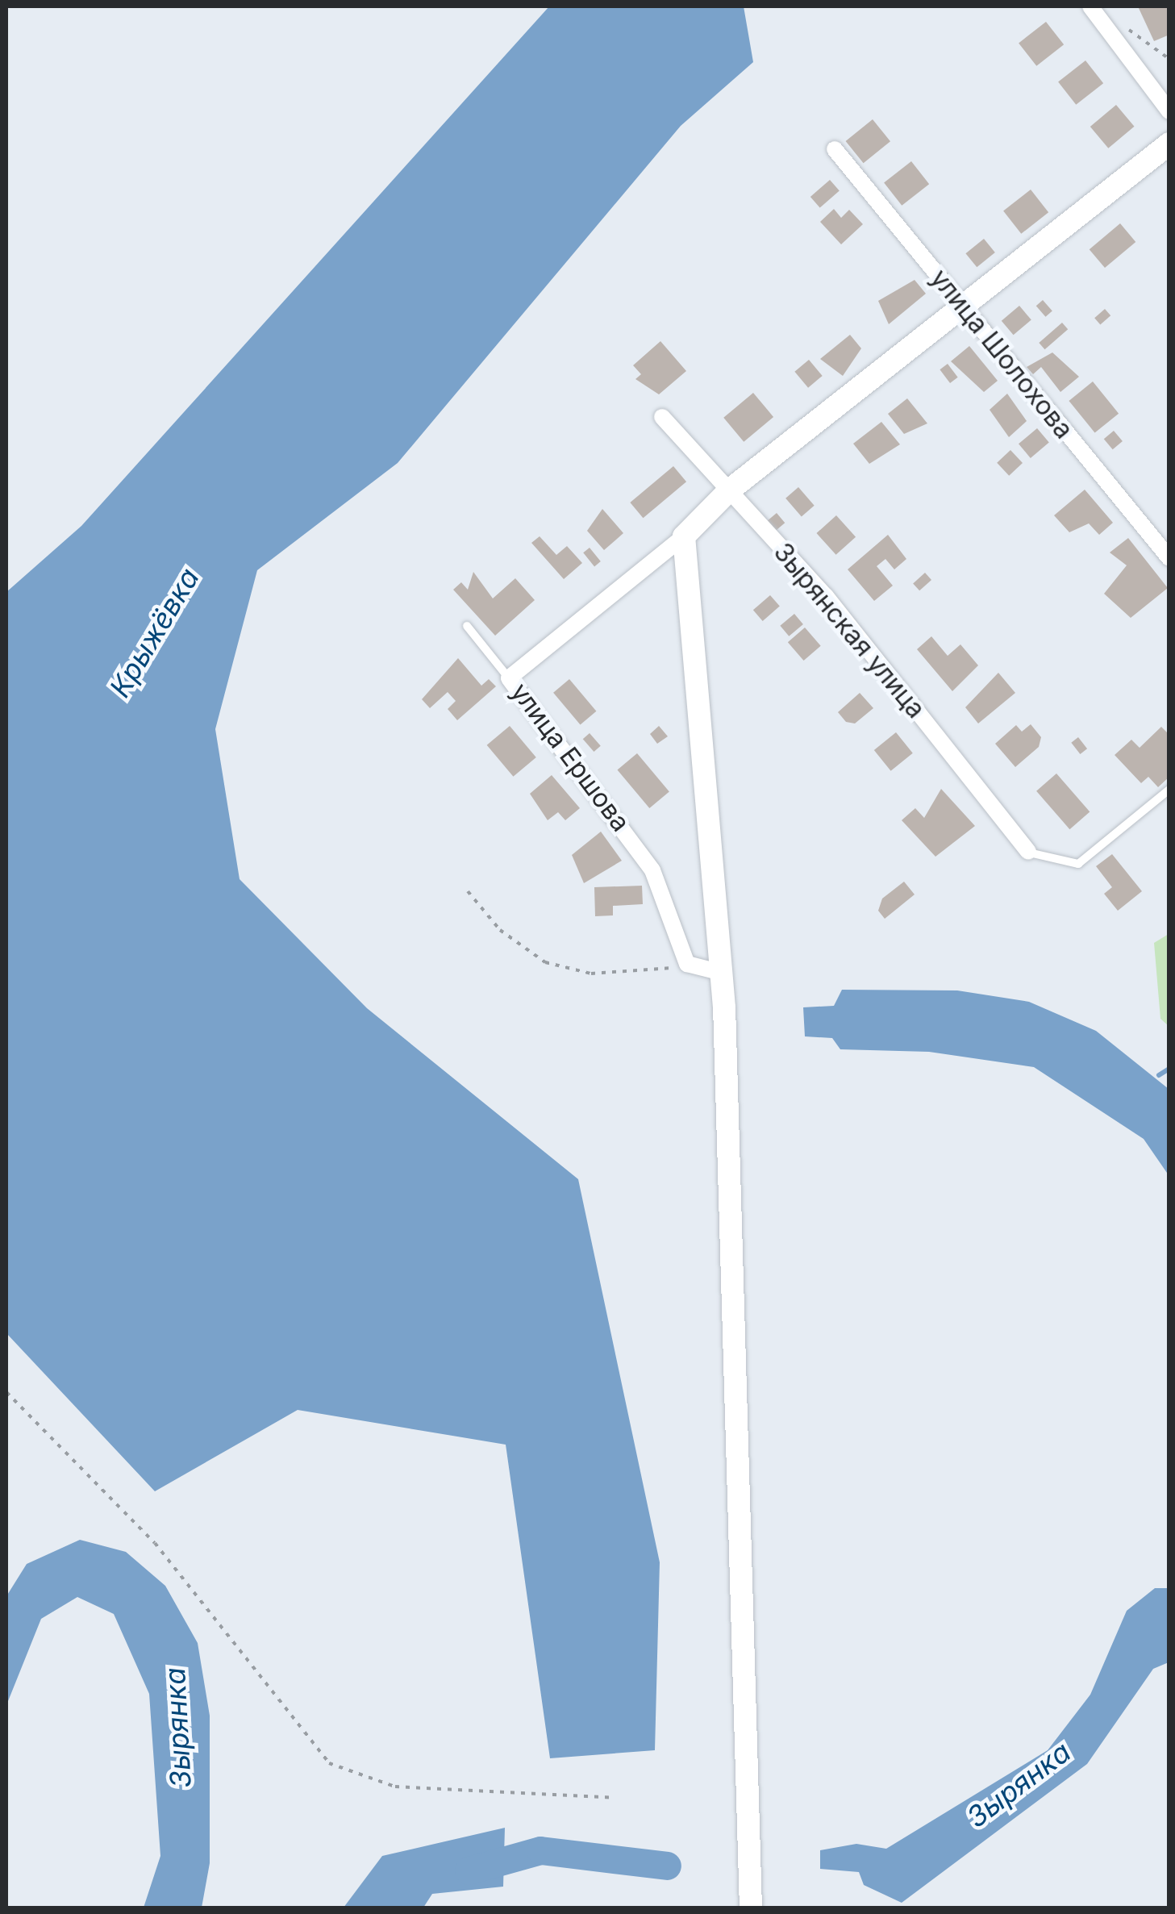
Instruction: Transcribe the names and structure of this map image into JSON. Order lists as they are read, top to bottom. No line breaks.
{"streets":{"street":["улица Шолохова","Зырянская улица","улица Ершова"]},"water":["Крыжёвка","Зырянка"]}
